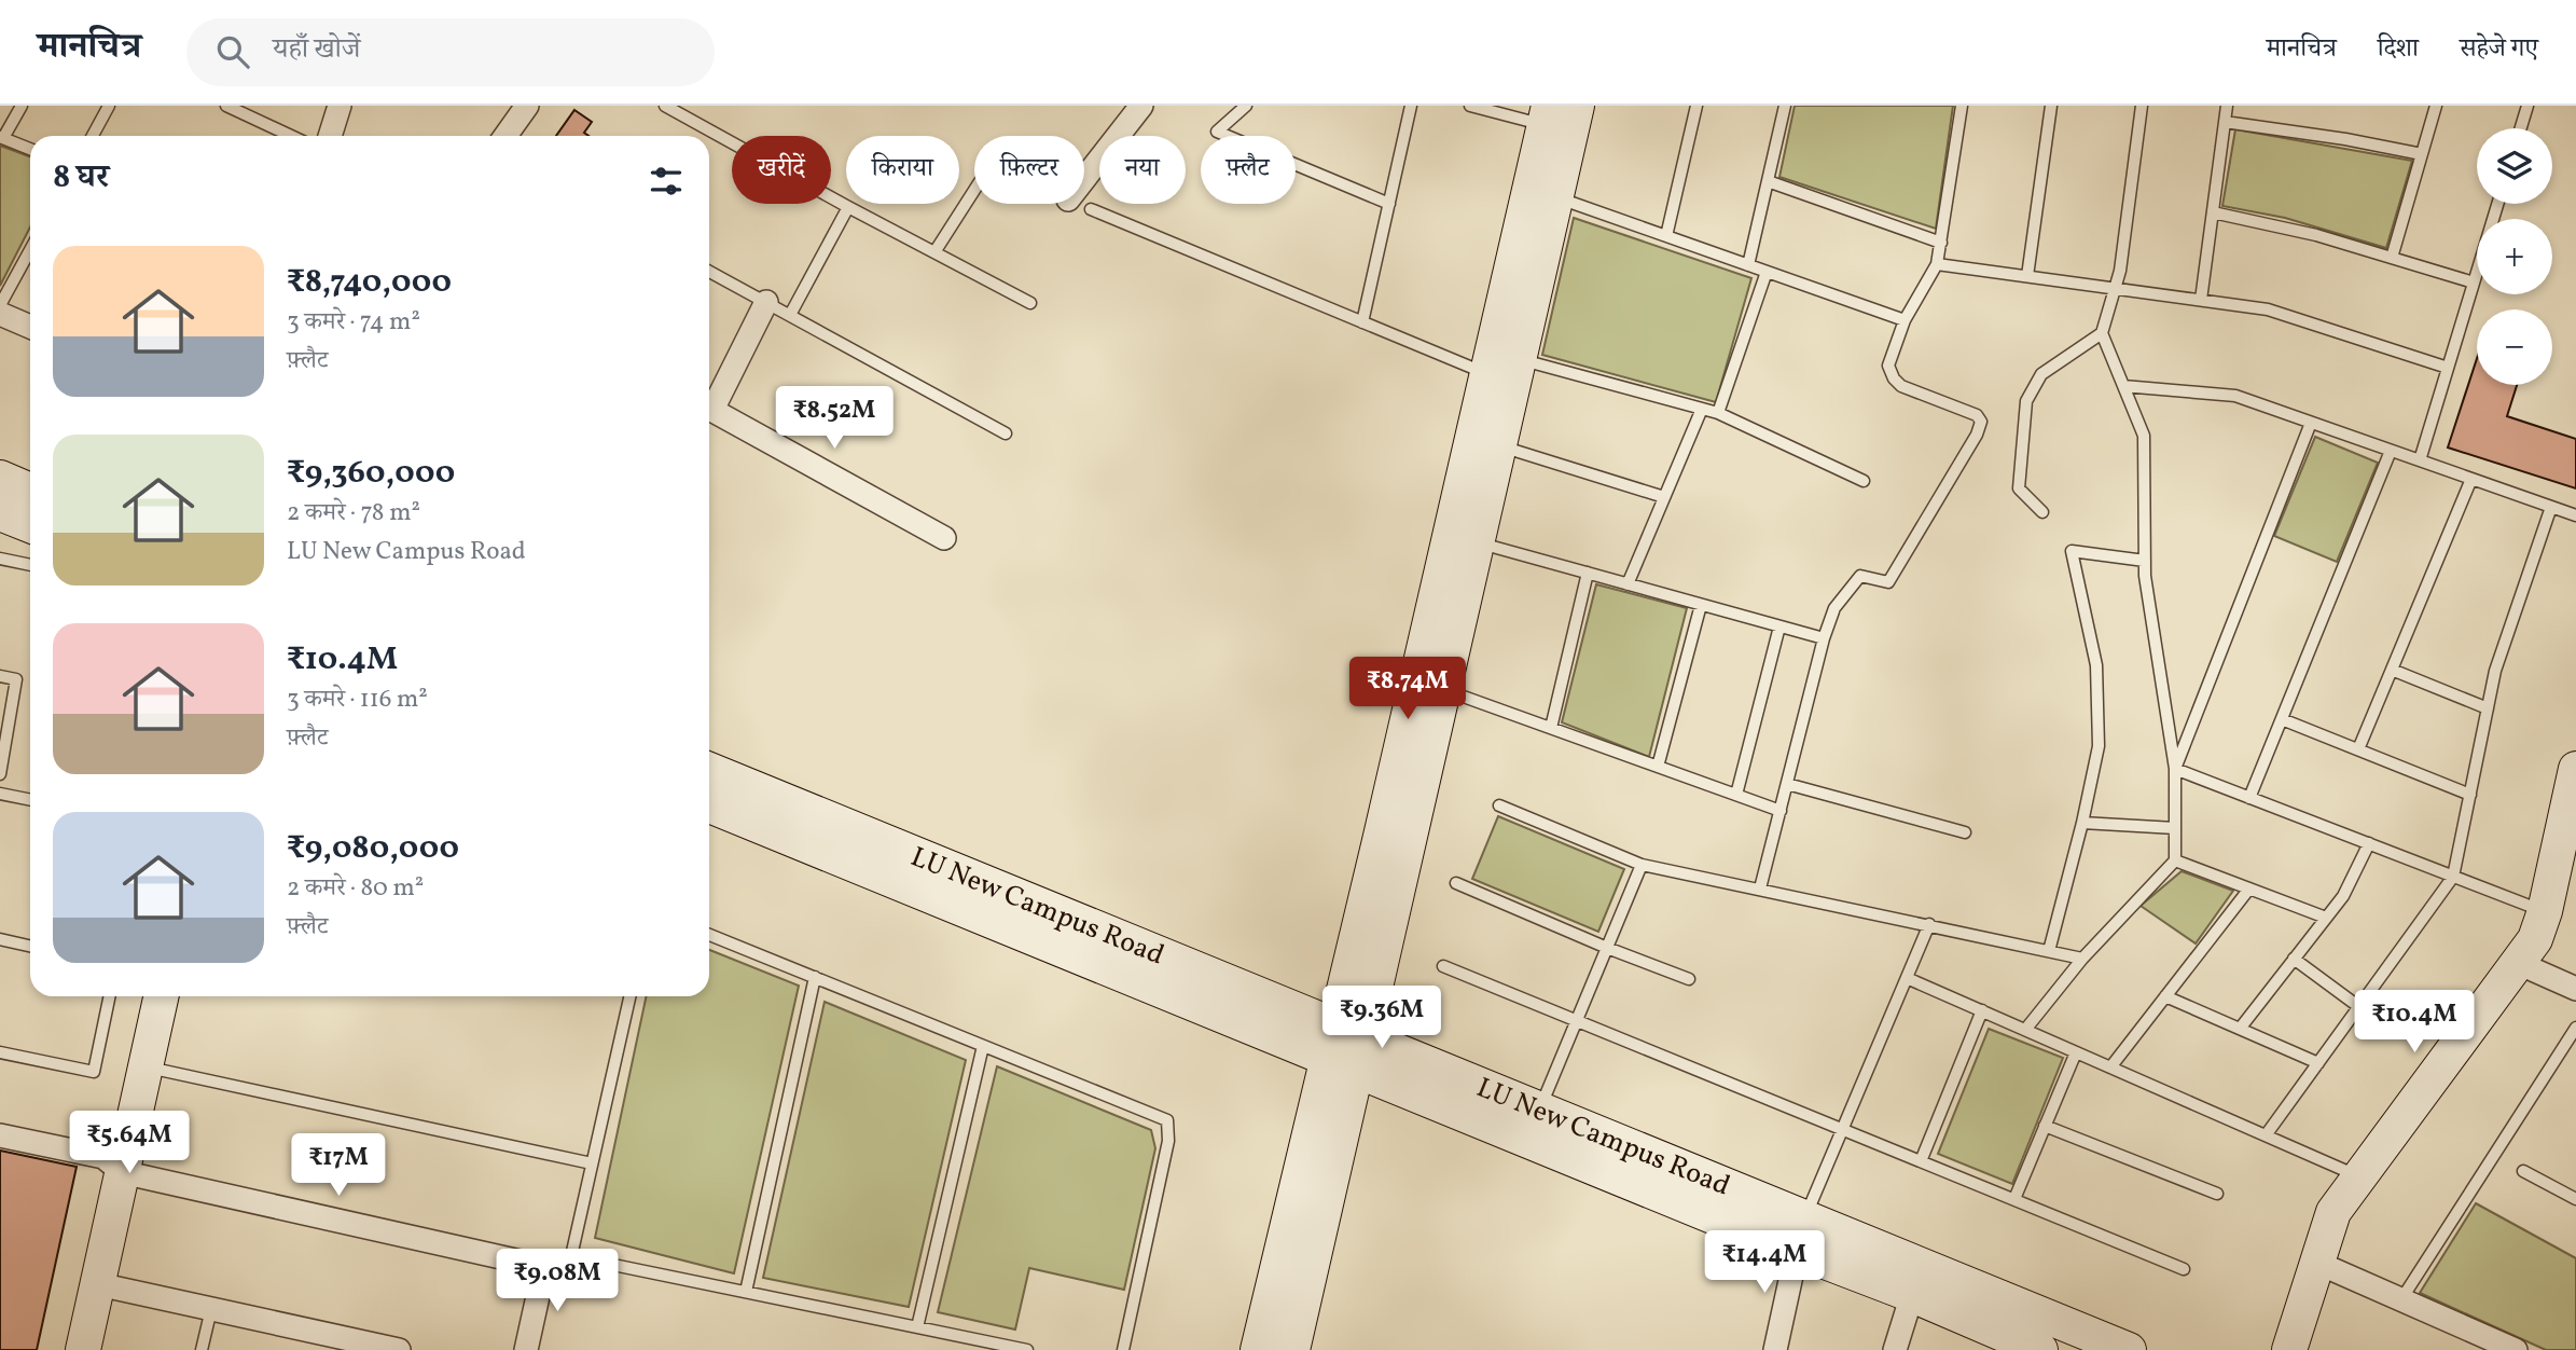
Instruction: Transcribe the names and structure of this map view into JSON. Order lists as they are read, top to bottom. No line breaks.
{"streets":{"street":["LU New Campus Road"]},"page":{"header":"मानचित्र","search":"यहाँ खोजें","nav":["मानचित्र","दिशा","सहेजे गए"],"map_buttons":["+","−"],"chip":["खरीदें","किराया","फ़िल्टर","नया","फ़्लैट"],"heading":"8 घर","list":[{"name":"₹8,740,000","note":"3 कमरे · 74 m² · फ़्लैट"},{"name":"₹9,360,000","note":"2 कमरे · 78 m² · LU New Campus Road"},{"name":"₹10.4M","note":"3 कमरे · 116 m² · फ़्लैट"},{"name":"₹9,080,000","note":"2 कमरे · 80 m² · फ़्लैट"}],"price":["₹8.52M","₹8.74M","₹9.36M","₹10.4M","₹5.64M","₹17M","₹14.4M","₹9.08M"]}}
